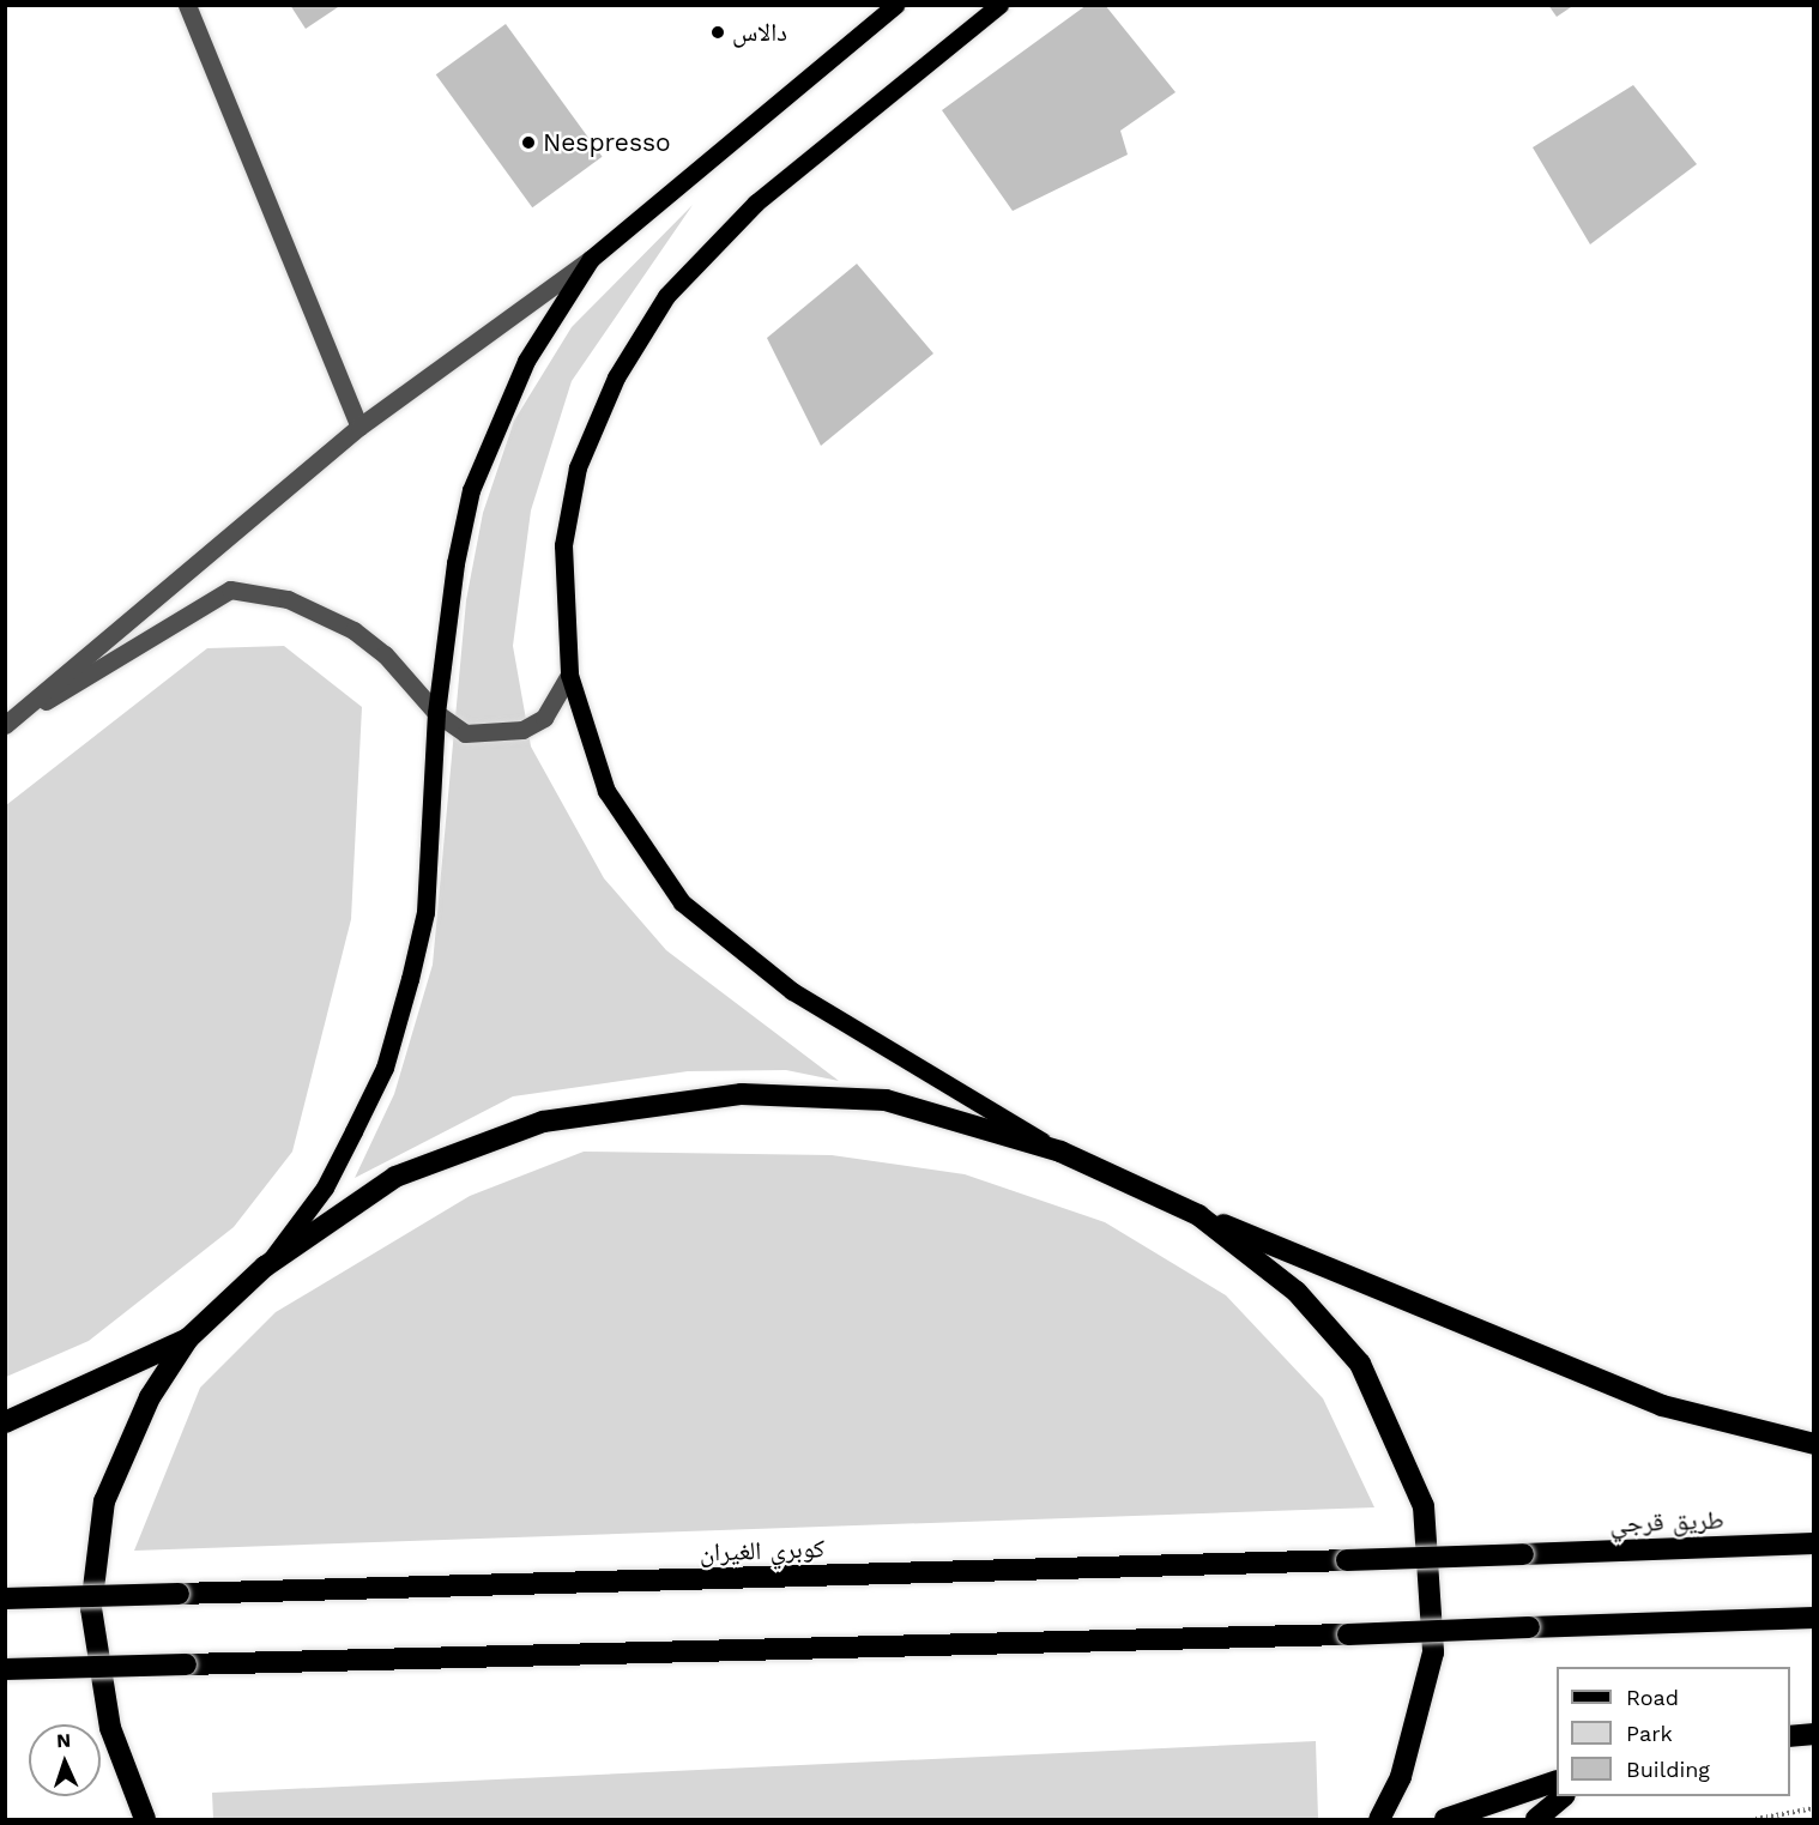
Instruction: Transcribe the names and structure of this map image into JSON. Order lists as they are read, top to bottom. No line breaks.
{"streets":{"highway":["طريق قرجي","كوبري الغيران"]},"crossings":[["طريق قرجي","كوبري الغيران"]],"places":["دالاس","Nespresso"],"legend":["Road","Park","Building"],"north":"top"}
